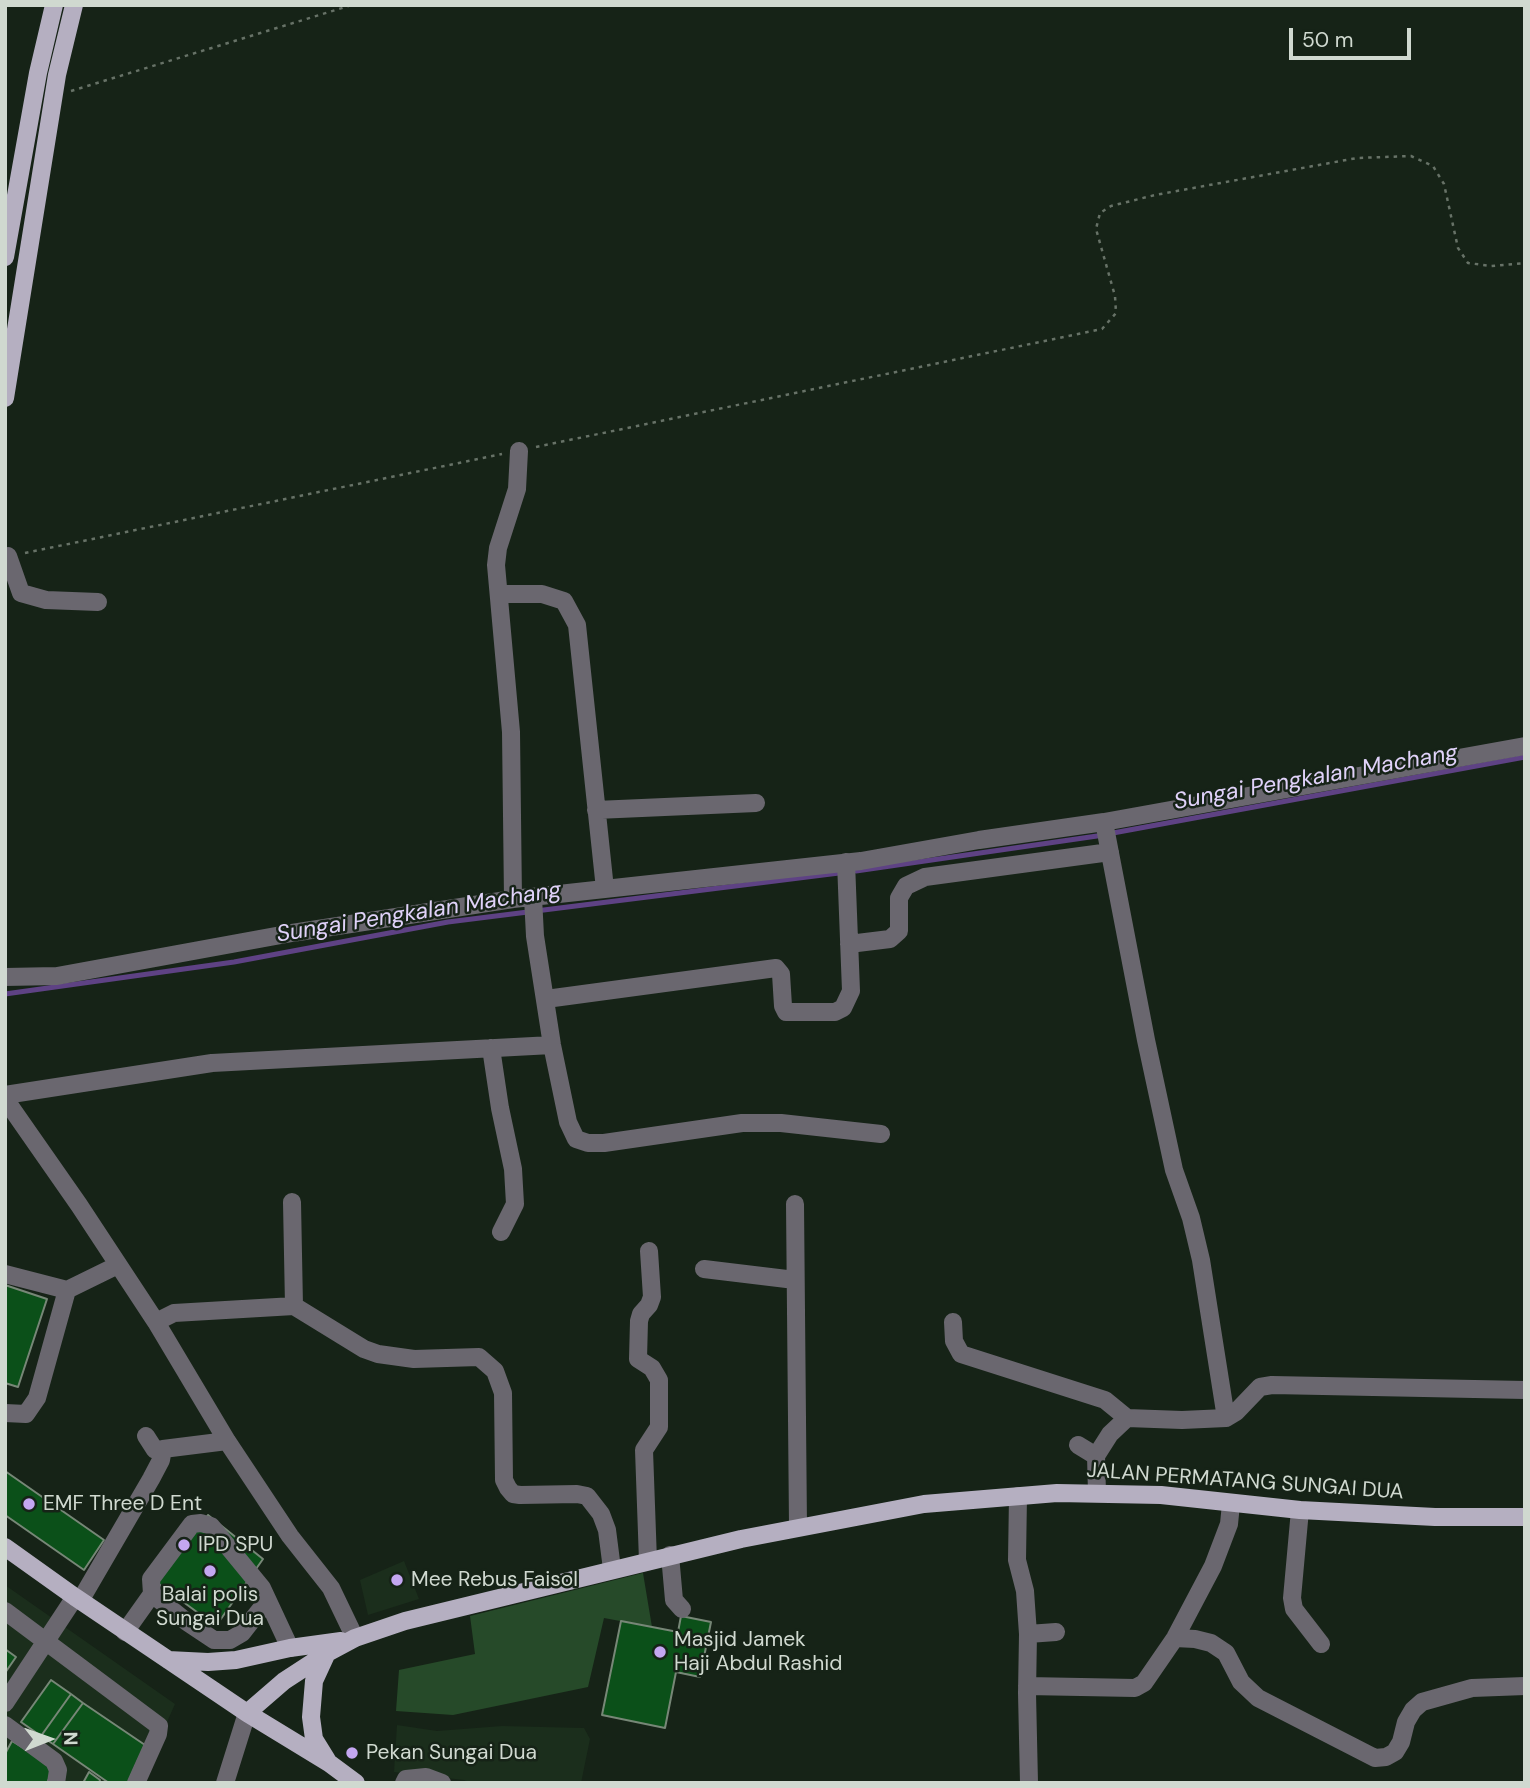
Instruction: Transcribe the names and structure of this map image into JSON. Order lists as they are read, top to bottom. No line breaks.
{"streets":{"main road":["JALAN PERMATANG SUNGAI DUA"]},"water":["Sungai Pengkalan Machang"],"places":["EMF Three D Ent","IPD SPU","Balai polis Sungai Dua","Mee Rebus Faisol","Masjid Jamek Haji Abdul Rashid","Pekan Sungai Dua"],"scale_bar":"50 m","north":"right"}
